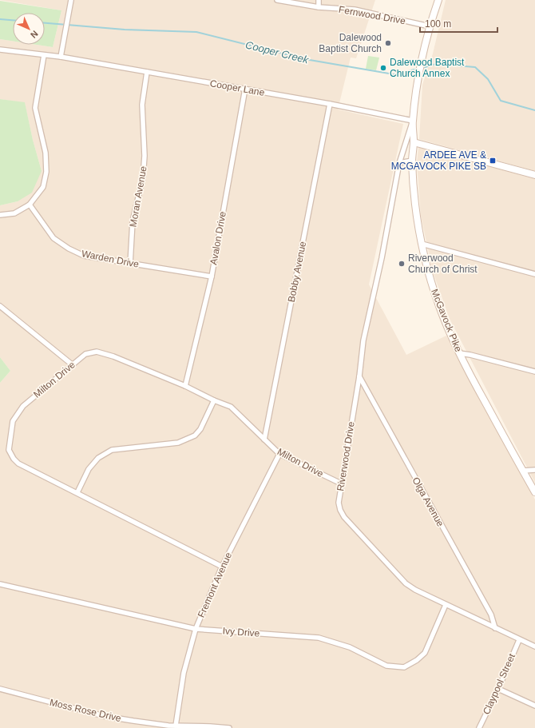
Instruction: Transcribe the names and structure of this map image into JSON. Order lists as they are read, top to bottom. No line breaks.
{"streets":{"street":["Fernwood Drive","Cooper Lane","Moran Avenue","Avalon Drive","Warden Drive","Bobby Avenue","McGavock Pike","Milton Drive","Riverwood Drive","Olga Avenue","Fremont Avenue","Ivy Drive","Claypool Street","Moss Rose Drive"]},"crossings":[["Fernwood Drive","McGavock Pike"],["Cooper Lane","Moran Avenue"],["Cooper Lane","Avalon Drive"],["Cooper Lane","Bobby Avenue"],["Cooper Lane","McGavock Pike"],["Cooper Lane","Riverwood Drive"],["Moran Avenue","Warden Drive"],["Avalon Drive","Warden Drive"],["Avalon Drive","Milton Drive"],["Bobby Avenue","Milton Drive"],["McGavock Pike","Riverwood Drive"],["Milton Drive","Riverwood Drive"],["Milton Drive","Fremont Avenue"],["Riverwood Drive","Olga Avenue"],["Riverwood Drive","Ivy Drive"],["Riverwood Drive","Claypool Street"],["Fremont Avenue","Ivy Drive"],["Fremont Avenue","Moss Rose Drive"]],"water":["Cooper Creek"],"places":{"other":["Dalewood Baptist Church","Dalewood Baptist Church Annex","Riverwood Church of Christ"],"transit":["ARDEE AVE & MCGAVOCK PIKE SB"]},"scale_bar":"100 m","north":"bottom right"}
